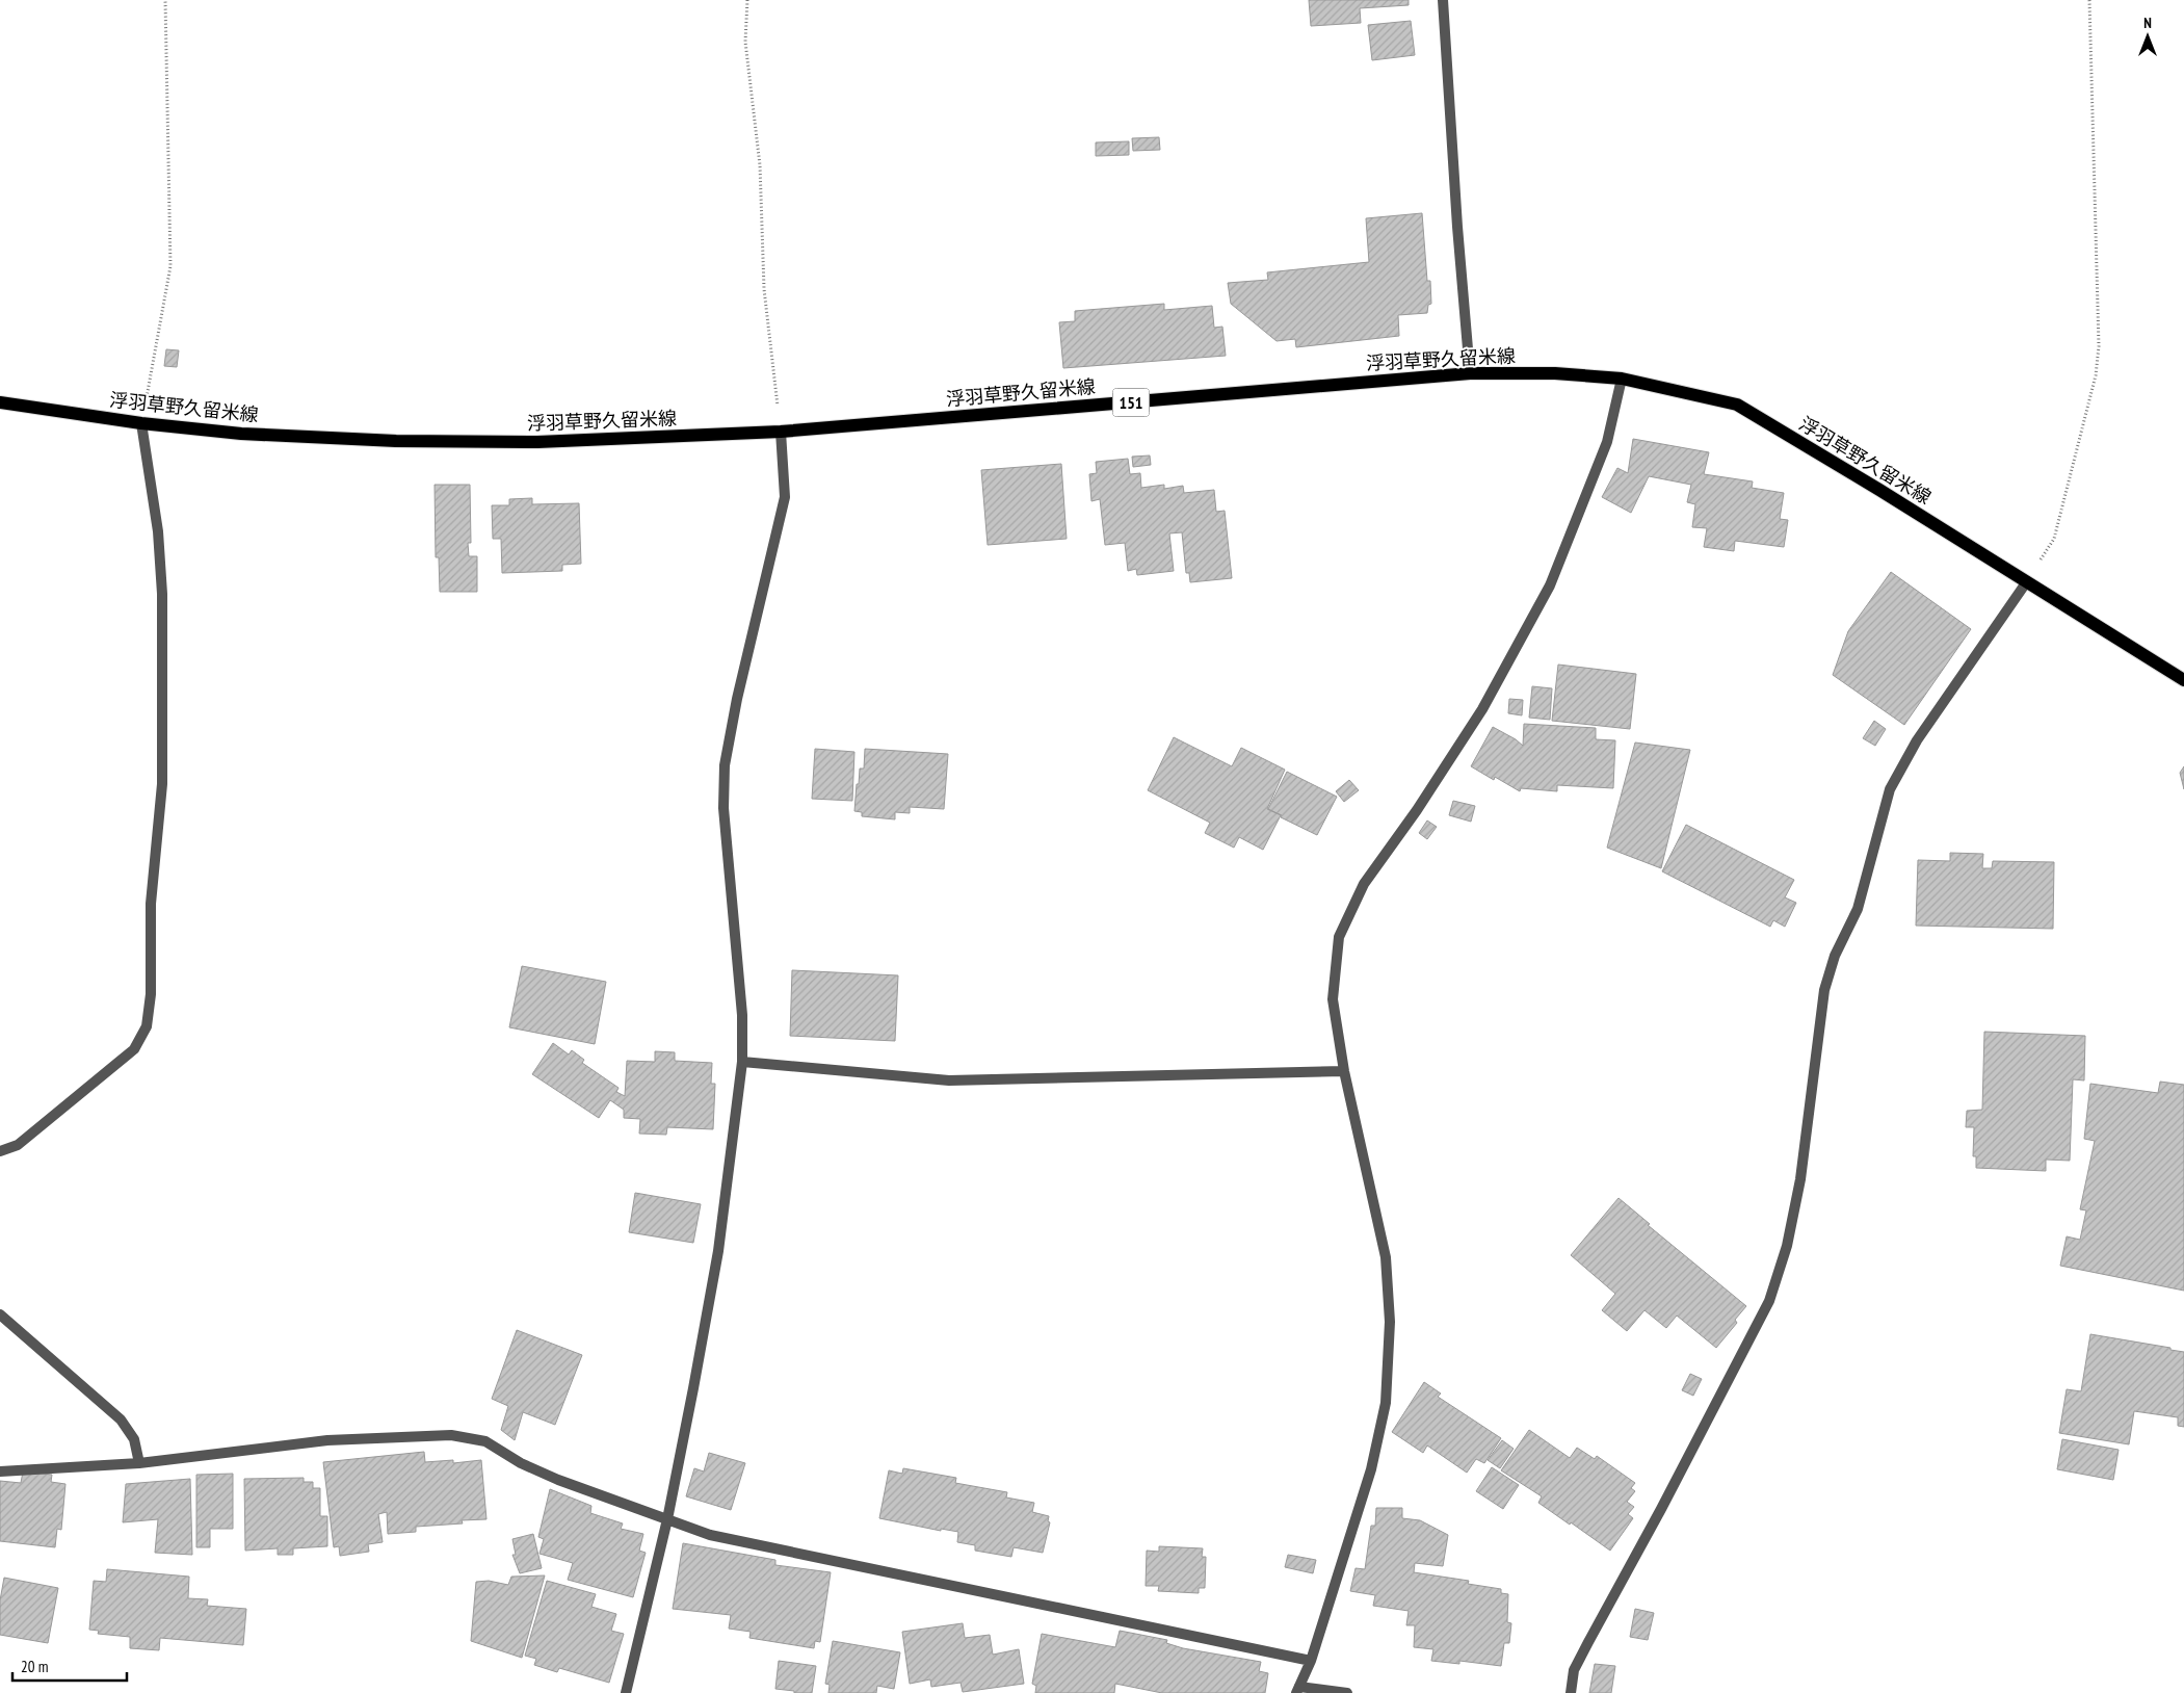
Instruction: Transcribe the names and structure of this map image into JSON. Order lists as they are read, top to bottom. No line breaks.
{"streets":{"main road":["浮羽草野久留米線","151"]},"scale_bar":"20 m","north":"top"}
